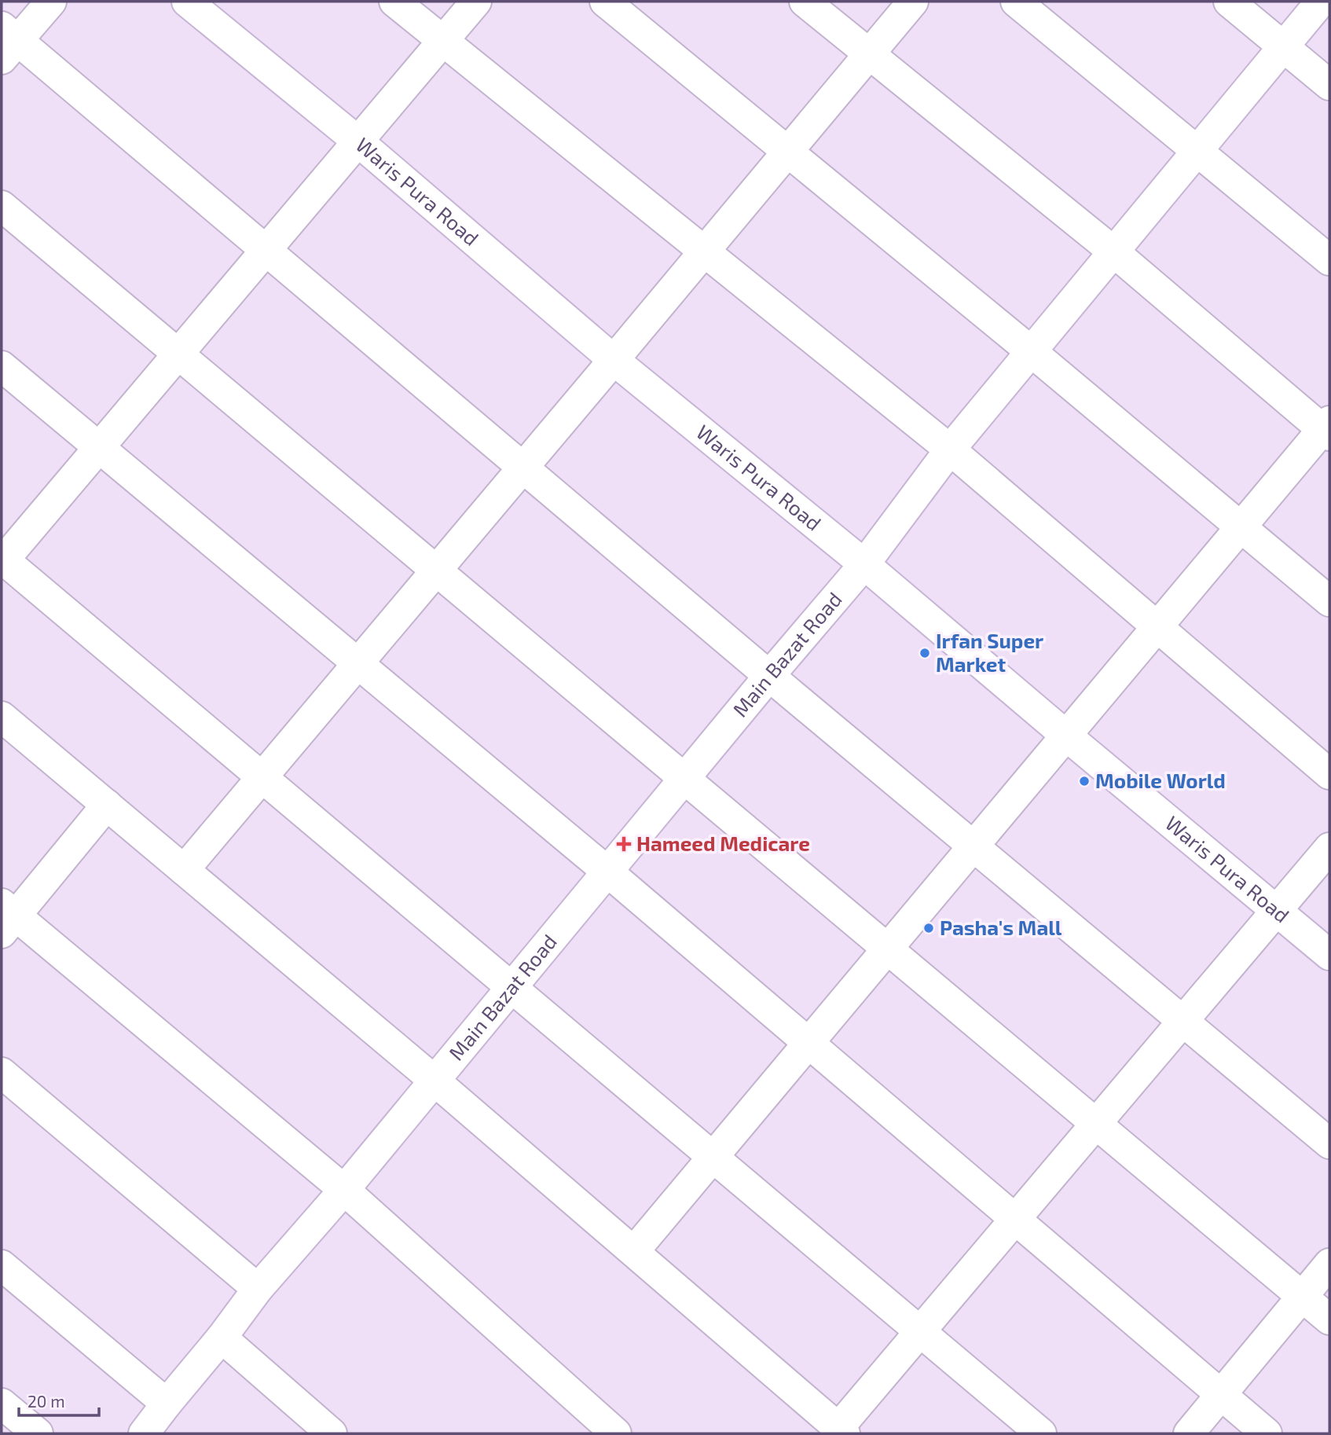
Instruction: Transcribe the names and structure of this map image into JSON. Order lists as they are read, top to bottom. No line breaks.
{"streets":{"street":["Waris Pura Road","Main Bazat Road"]},"crossings":[["Waris Pura Road","Main Bazat Road"]],"places":{"other":["Irfan Super Market","Mobile World","Pasha's Mall"],"health":["Hameed Medicare"]},"scale_bar":"20 m"}
